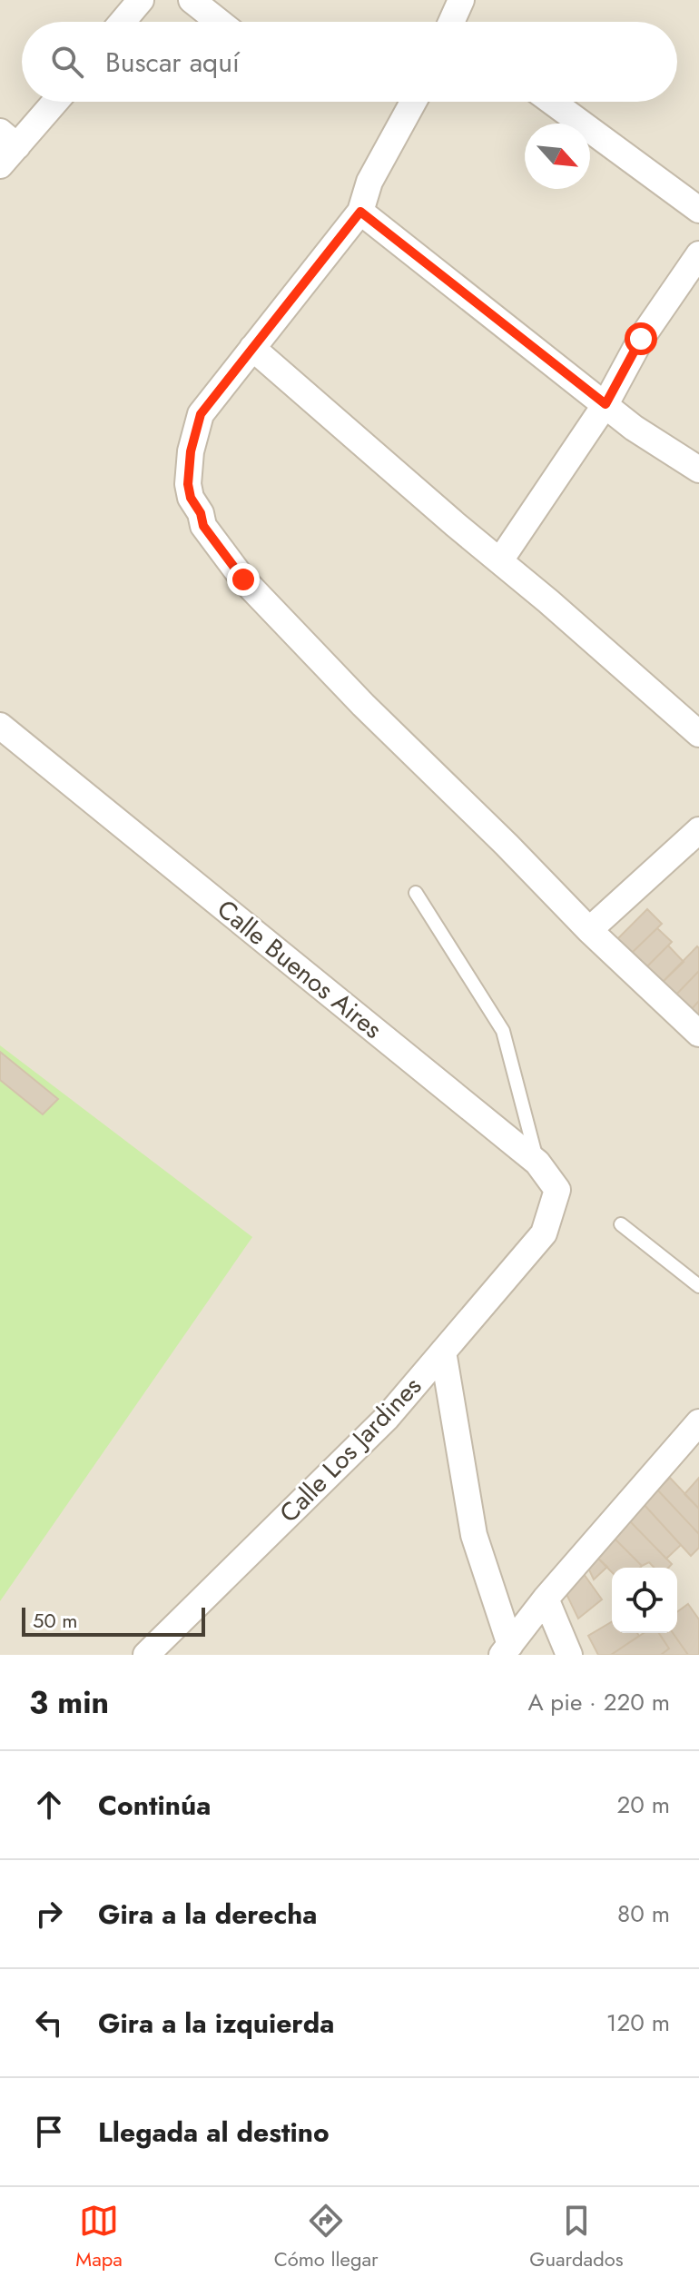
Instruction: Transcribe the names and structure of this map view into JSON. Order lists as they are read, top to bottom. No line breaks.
{"streets":{"street":["Calle Buenos Aires","Calle Los Jardines"]},"crossings":[["Calle Buenos Aires","Calle Los Jardines"]],"scale_bar":"50 m","north":"bottom right","page":{"search":"Buscar aquí","scale":"50 m","heading":["3 min","A pie · 220 m"],"list":[["Continúa","20 m"],["Gira a la derecha","80 m"],["Gira a la izquierda","120 m"],"Llegada al destino"],"nav":["Mapa","Cómo llegar","Guardados"]}}
